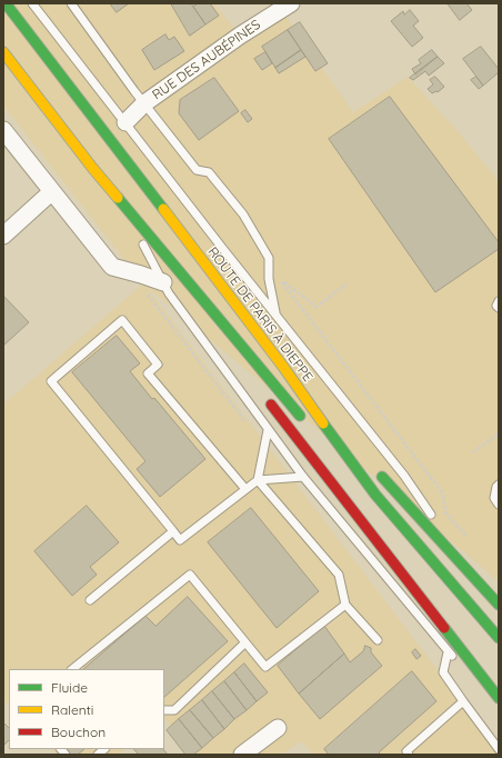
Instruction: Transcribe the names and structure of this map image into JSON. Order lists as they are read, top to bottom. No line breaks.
{"streets":{"main road":["ROUTE DE PARIS À DIEPPE"],"street":["RUE DES AUBÉPINES"]},"legend":["Fluide","Ralenti","Bouchon"]}
